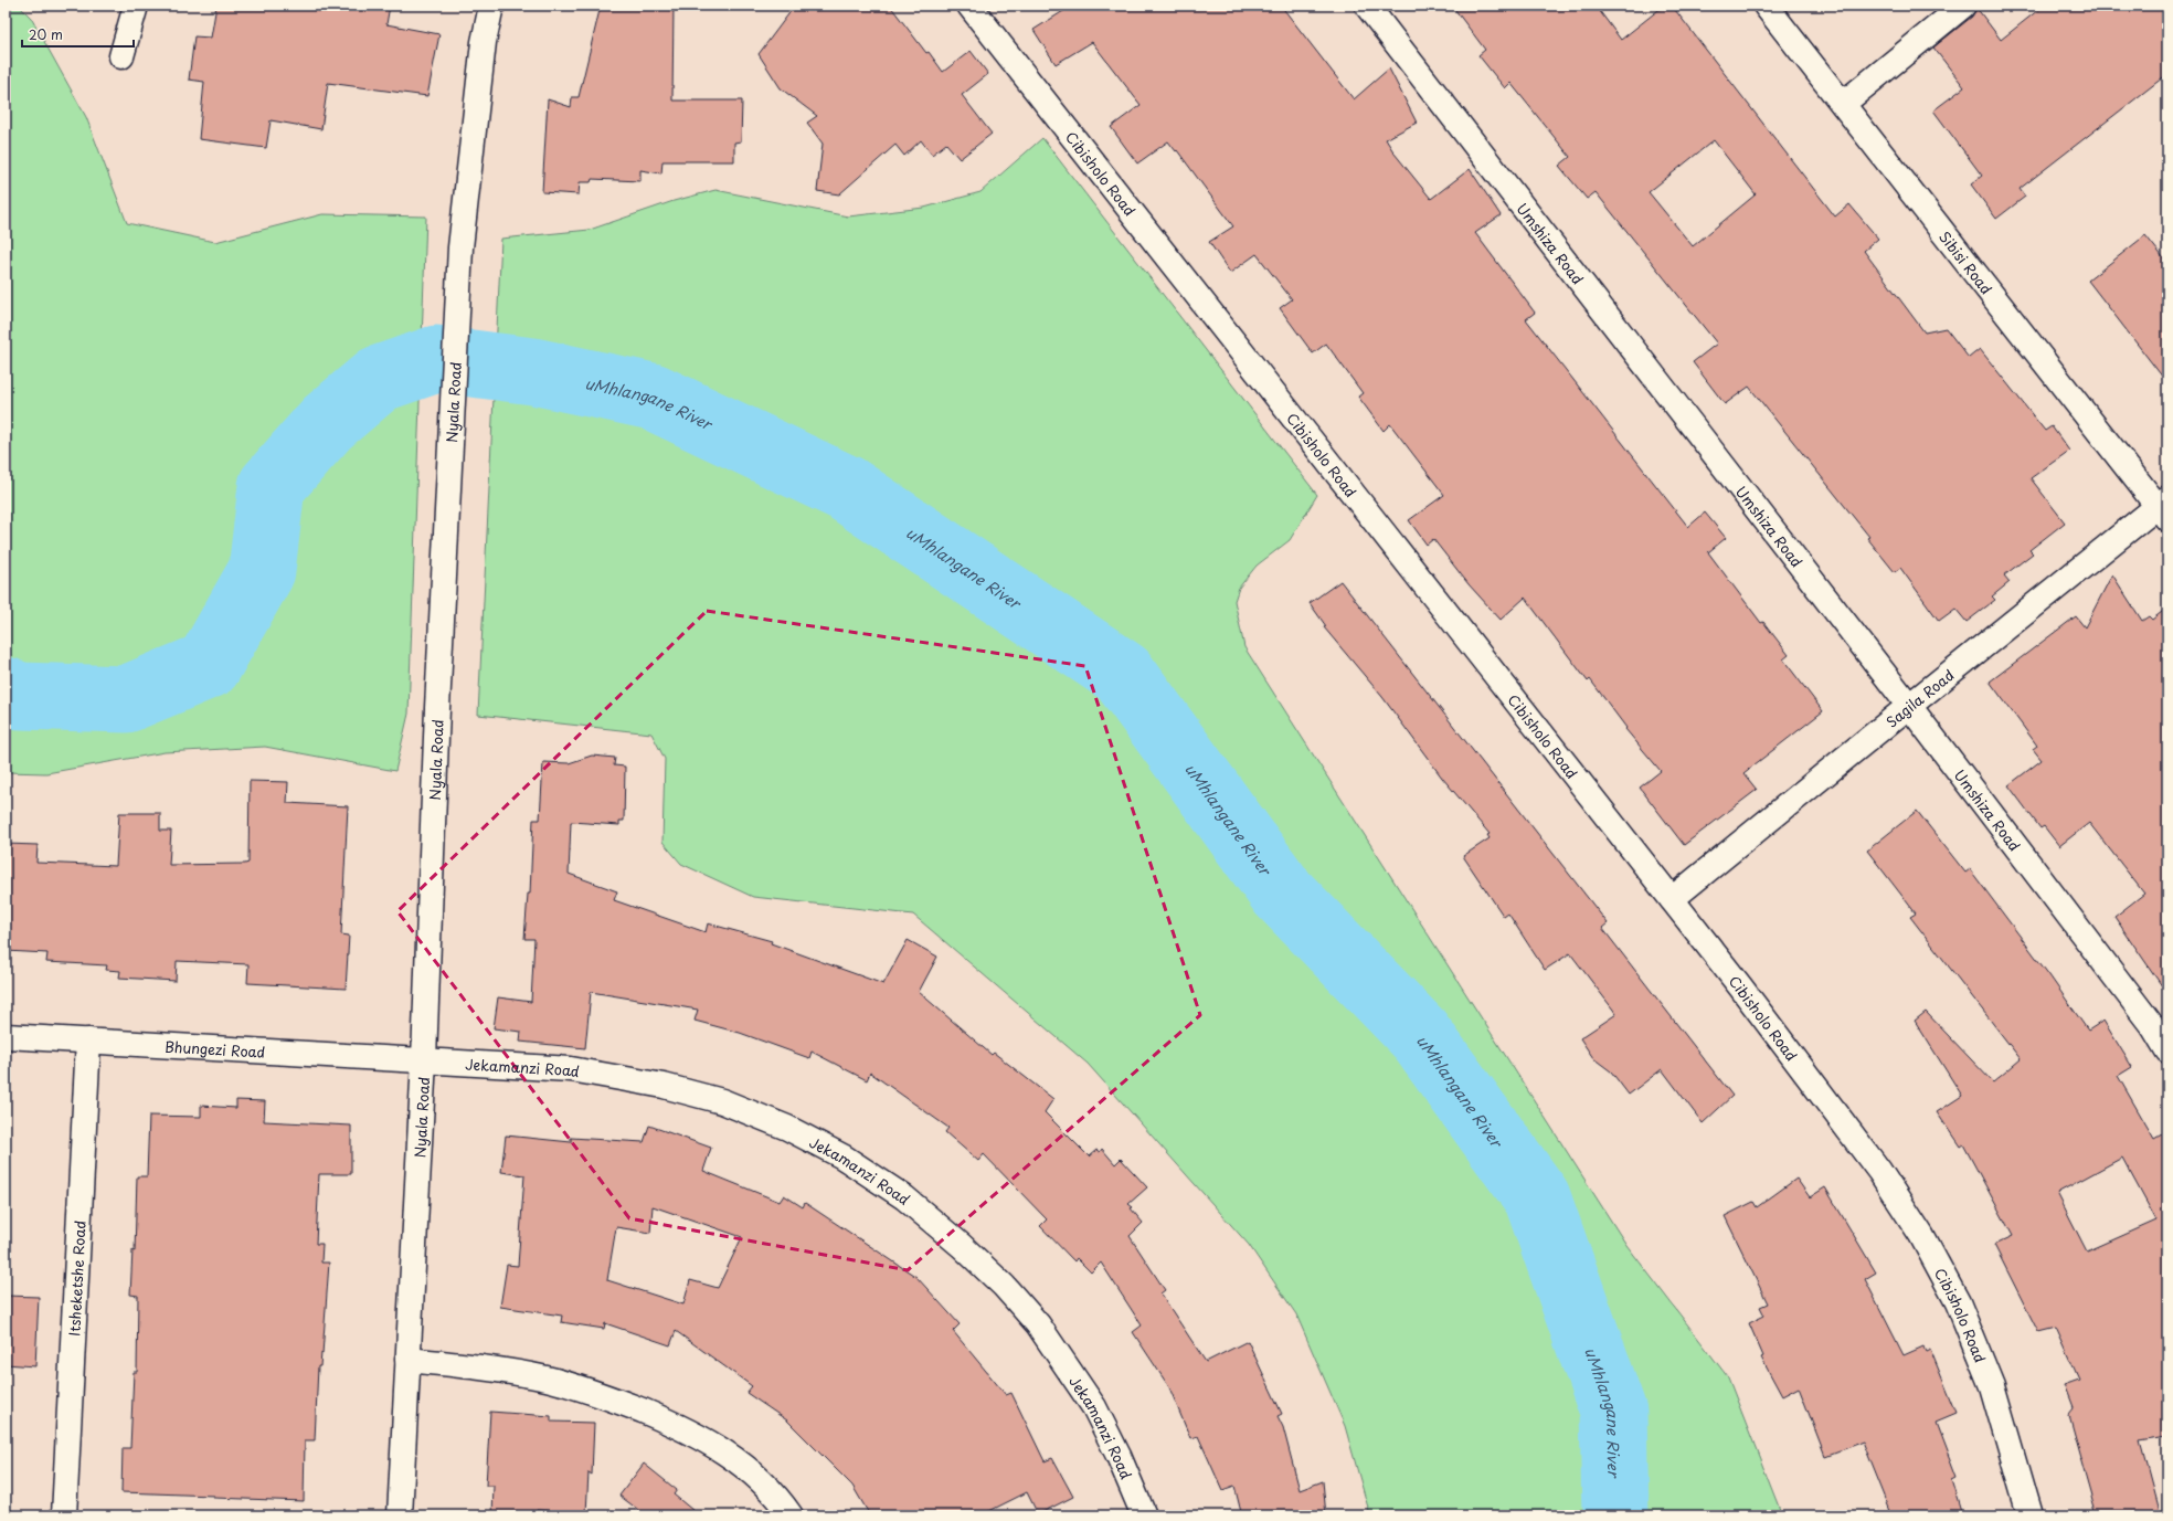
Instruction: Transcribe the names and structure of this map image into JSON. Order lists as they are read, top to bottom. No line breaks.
{"streets":{"street":["Cibisholo Road","Umshiza Road","Sibisi Road","Nyala Road","Sagila Road","Bhungezi Road","Jekamanzi Road","Itsheketshe Road"]},"crossings":[["Cibisholo Road","Sagila Road"],["Umshiza Road","Sagila Road"],["Sibisi Road","Sagila Road"],["Nyala Road","Bhungezi Road"],["Nyala Road","Jekamanzi Road"],["Bhungezi Road","Jekamanzi Road"],["Bhungezi Road","Itsheketshe Road"]],"water":["uMhlangane River"],"scale_bar":"20 m"}
